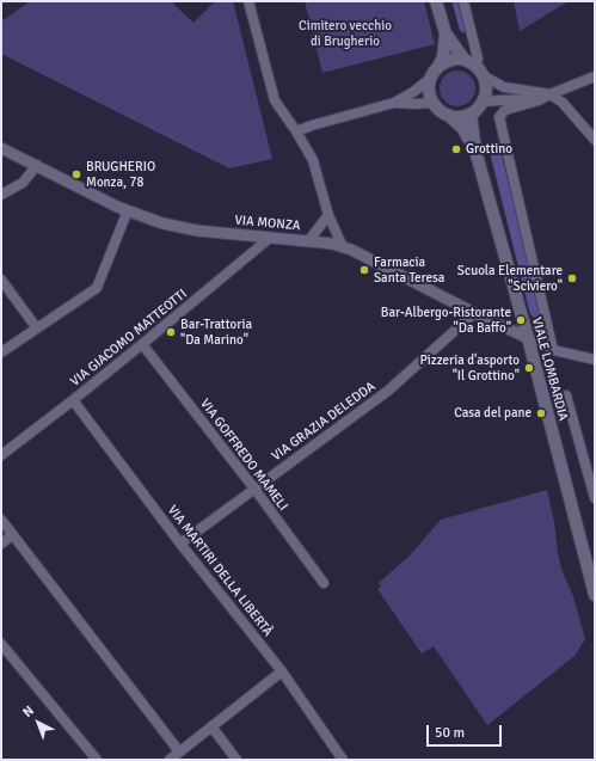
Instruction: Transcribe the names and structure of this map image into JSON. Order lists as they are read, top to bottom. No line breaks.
{"streets":{"main road":["VIALE LOMBARDIA"],"street":["VIA MONZA","VIA GIACOMO MATTEOTTI","VIA GRAZIA DELEDDA","VIA GOFFREDO MAMELI","VIA MARTIRI DELLA LIBERTÀ"]},"crossings":[["VIA MONZA","VIA GIACOMO MATTEOTTI"],["VIA MONZA","VIALE LOMBARDIA"],["VIA MONZA","VIA GRAZIA DELEDDA"],["VIA GIACOMO MATTEOTTI","VIA GOFFREDO MAMELI"],["VIA GIACOMO MATTEOTTI","VIA MARTIRI DELLA LIBERTÀ"],["VIA GRAZIA DELEDDA","VIA GOFFREDO MAMELI"],["VIA GRAZIA DELEDDA","VIA MARTIRI DELLA LIBERTÀ"]],"parks":["Cimitero vecchio di Brugherio"],"places":["Grottino","BRUGHERIO Monza, 78","Farmacia Santa Teresa","Scuola Elementare \"Sciviero\"","Bar-Albergo-Ristorante \"Da Baffo\"","Bar-Trattoria \"Da Marino\"","Pizzeria d'asporto \"Il Grottino\"","Casa del pane"],"scale_bar":"50 m","north":"top left"}
